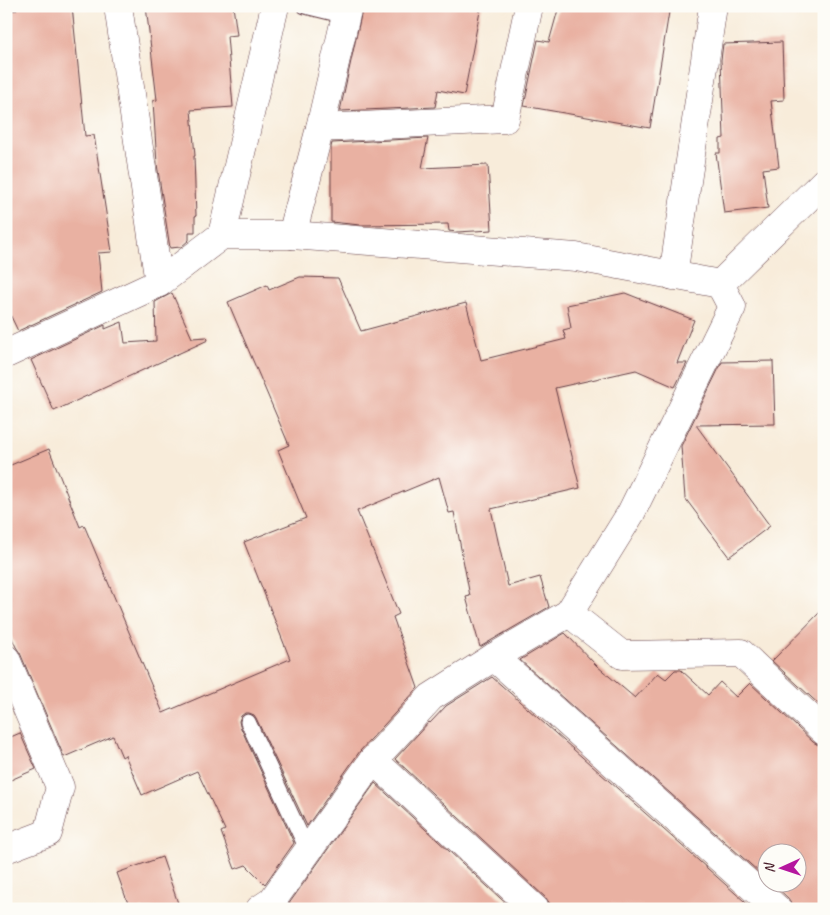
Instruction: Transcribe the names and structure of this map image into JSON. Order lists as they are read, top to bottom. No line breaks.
{"north":"left"}
